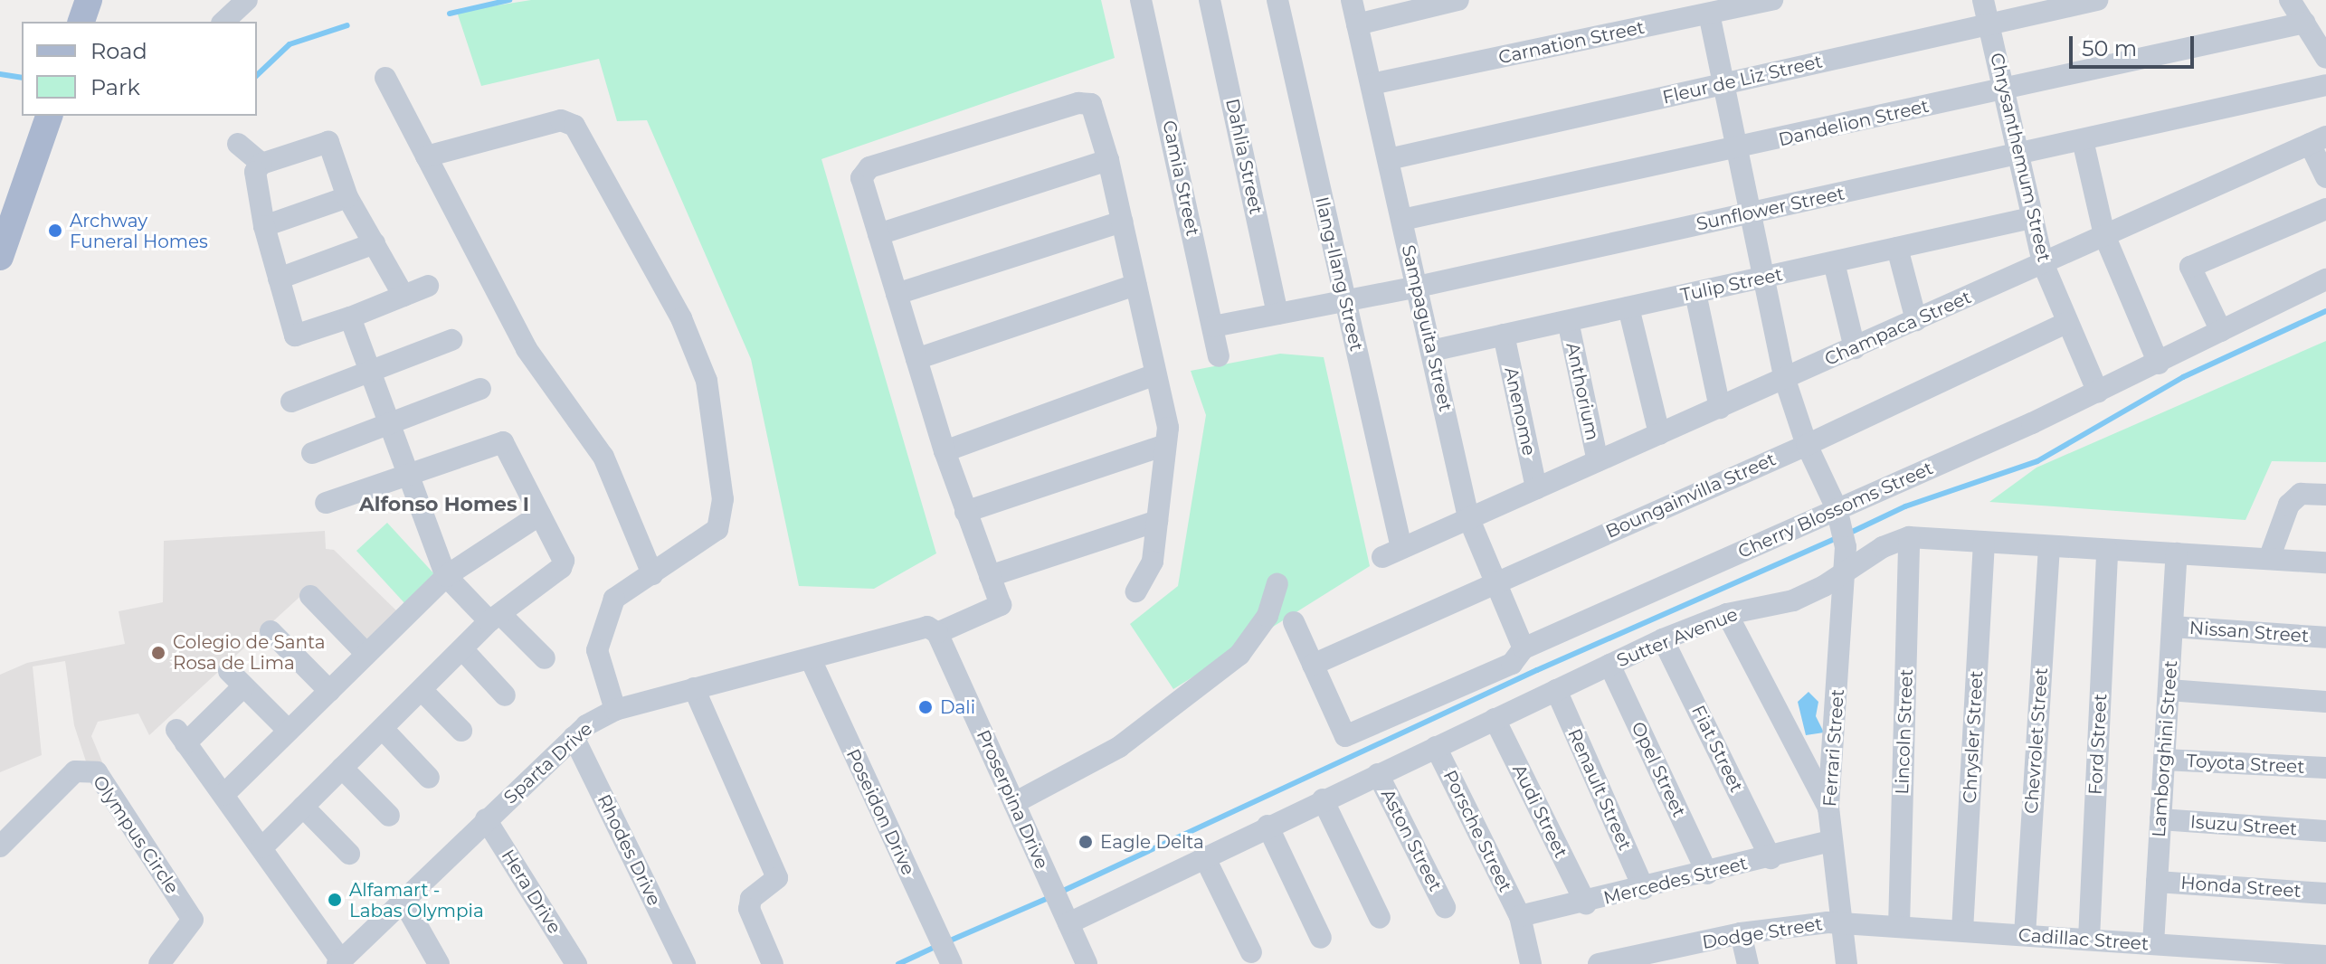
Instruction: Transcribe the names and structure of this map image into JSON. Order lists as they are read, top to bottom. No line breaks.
{"streets":{"street":["Carnation Street","Fleur de Liz Street","Dandelion Street","Dahlia Street","Chrysanthemum Street","Camia Street","Sunflower Street","Ilang-Ilang Street","Tulip Street","Sampaguita Street","Champaca Street","Anthorium","Anenome","Boungainvilla Street","Cherry Blossoms Street","Nissan Street","Sutter Avenue","Lincoln Street","Chrysler Street","Chevrolet Street","Ford Street","Ferrari Street","Fiat Street","Lamborghini Street","Sparta Drive","Toyota Street","Opel Street","Renault Street","Proserpina Drive","Audi Street","Poseidon Drive","Isuzu Street","Porsche Street","Olympus Circle","Aston Street","Rhodes Drive","Mercedes Street","Honda Street","Hera Drive","Dodge Street","Cadillac Street"]},"crossings":[["Carnation Street","Sampaguita Street"],["Carnation Street","Ferrari Street"],["Fleur de Liz Street","Chrysanthemum Street"],["Fleur de Liz Street","Sampaguita Street"],["Fleur de Liz Street","Ferrari Street"],["Dandelion Street","Chrysanthemum Street"],["Dandelion Street","Sampaguita Street"],["Dandelion Street","Ferrari Street"],["Dahlia Street","Sunflower Street"],["Chrysanthemum Street","Sunflower Street"],["Chrysanthemum Street","Tulip Street"],["Chrysanthemum Street","Champaca Street"],["Chrysanthemum Street","Boungainvilla Street"],["Chrysanthemum Street","Cherry Blossoms Street"],["Camia Street","Sunflower Street"],["Sunflower Street","Ilang-Ilang Street"],["Sunflower Street","Sampaguita Street"],["Sunflower Street","Ferrari Street"],["Ilang-Ilang Street","Champaca Street"],["Tulip Street","Sampaguita Street"],["Tulip Street","Anthorium"],["Tulip Street","Anenome"],["Tulip Street","Ferrari Street"],["Sampaguita Street","Champaca Street"],["Sampaguita Street","Boungainvilla Street"],["Sampaguita Street","Cherry Blossoms Street"],["Champaca Street","Anthorium"],["Champaca Street","Anenome"],["Champaca Street","Ferrari Street"],["Boungainvilla Street","Cherry Blossoms Street"],["Boungainvilla Street","Ferrari Street"],["Cherry Blossoms Street","Ferrari Street"],["Nissan Street","Lamborghini Street"],["Sutter Avenue","Lincoln Street"],["Sutter Avenue","Chrysler Street"],["Sutter Avenue","Chevrolet Street"],["Sutter Avenue","Ford Street"],["Sutter Avenue","Ferrari Street"],["Sutter Avenue","Fiat Street"],["Sutter Avenue","Lamborghini Street"],["Sutter Avenue","Opel Street"],["Sutter Avenue","Renault Street"],["Sutter Avenue","Proserpina Drive"],["Sutter Avenue","Audi Street"],["Sutter Avenue","Porsche Street"],["Sutter Avenue","Aston Street"],["Lincoln Street","Cadillac Street"],["Chrysler Street","Cadillac Street"],["Chevrolet Street","Cadillac Street"],["Ford Street","Cadillac Street"],["Ferrari Street","Mercedes Street"],["Ferrari Street","Dodge Street"],["Ferrari Street","Cadillac Street"],["Fiat Street","Mercedes Street"],["Lamborghini Street","Toyota Street"],["Lamborghini Street","Isuzu Street"],["Lamborghini Street","Honda Street"],["Lamborghini Street","Cadillac Street"],["Sparta Drive","Proserpina Drive"],["Sparta Drive","Poseidon Drive"],["Sparta Drive","Rhodes Drive"],["Sparta Drive","Hera Drive"],["Opel Street","Mercedes Street"],["Renault Street","Mercedes Street"],["Audi Street","Mercedes Street"],["Porsche Street","Mercedes Street"],["Dodge Street","Cadillac Street"]],"districts":["Alfonso Homes I"],"places":["Archway Funeral Homes","Colegio de Santa Rosa de Lima","Dali","Eagle Delta","Alfamart - Labas Olympia"],"legend":["Road","Park"],"scale_bar":"50 m"}
